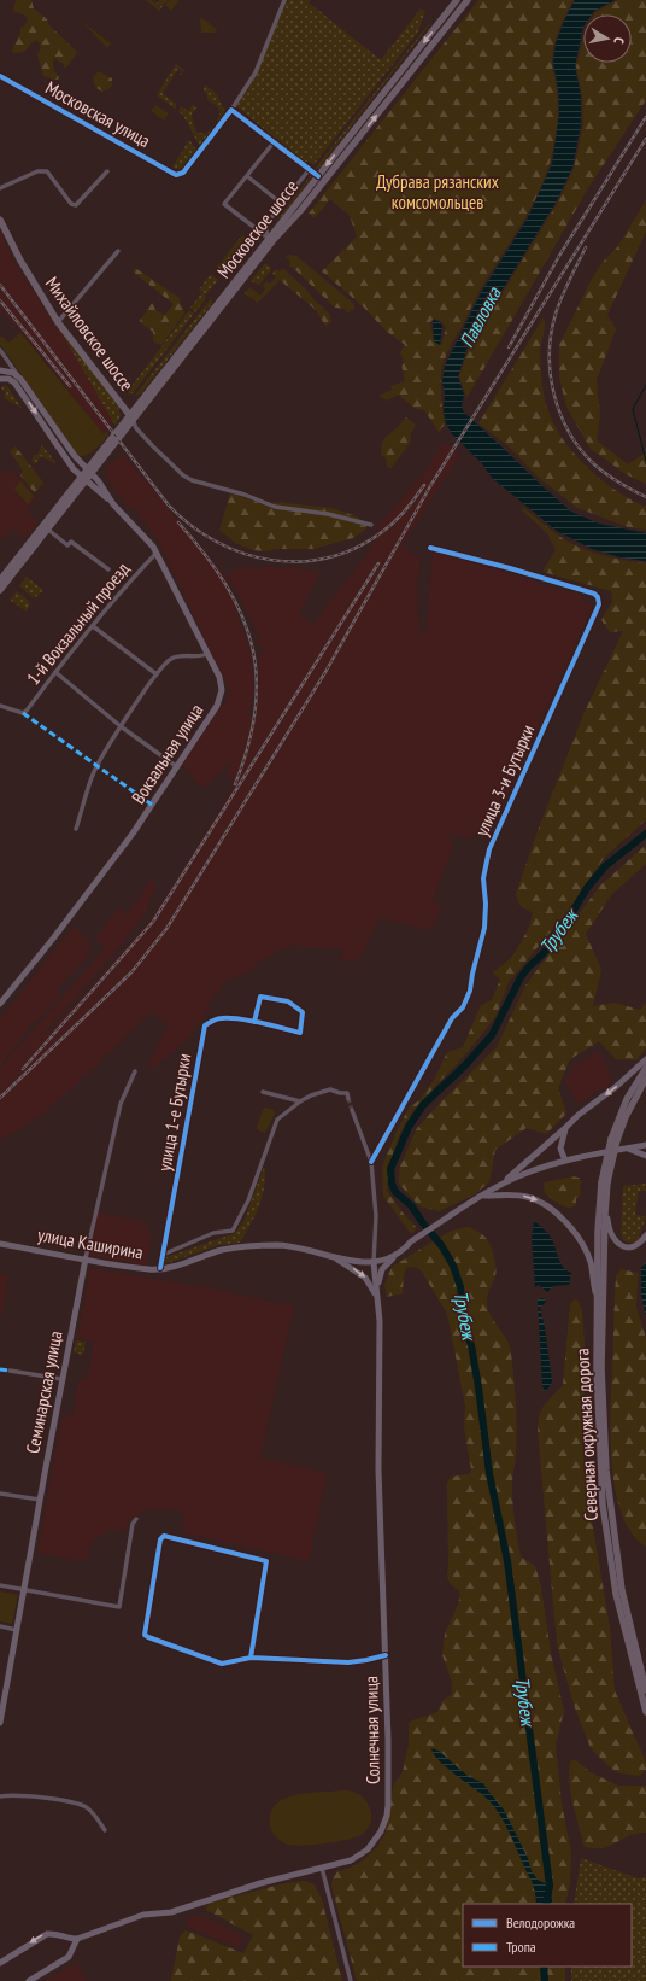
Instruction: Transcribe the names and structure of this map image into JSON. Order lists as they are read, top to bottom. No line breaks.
{"streets":{"main road":["Московское шоссе","Михайловское шоссе","Вокзальная улица","улица Каширина","Семинарская улица","Северная окружная дорога","Солнечная улица"],"street":["Московская улица","1-й Вокзальный проезд","улица 3-и Бутырки","улица 1-е Бутырки"]},"crossings":[["Московское шоссе","Михайловское шоссе"],["Московское шоссе","Вокзальная улица"],["1-й Вокзальный проезд","Вокзальная улица"],["улица 1-е Бутырки","улица Каширина"],["улица Каширина","Семинарская улица"],["улица Каширина","Солнечная улица"]],"water":["Павловка","Трубеж"],"parks":["Дубрава рязанских комсомольцев"],"legend":["Велодорожка","Тропа"],"north":"right"}
